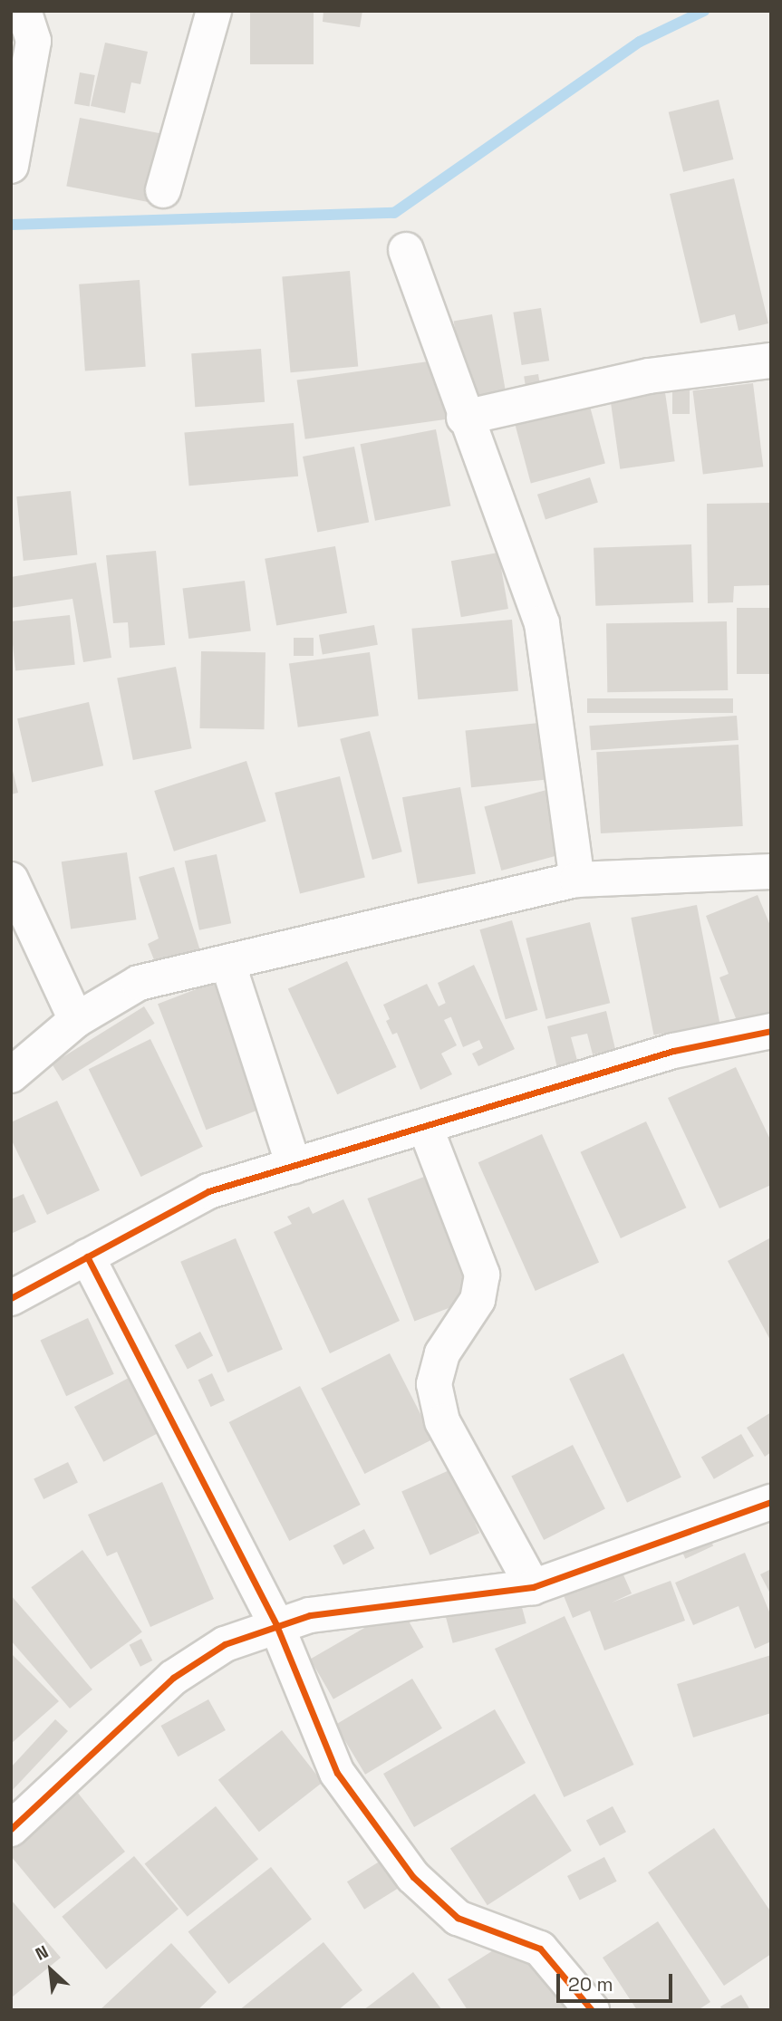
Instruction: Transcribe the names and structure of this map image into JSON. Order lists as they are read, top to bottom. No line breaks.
{"scale_bar":"20 m","north":"top left"}
